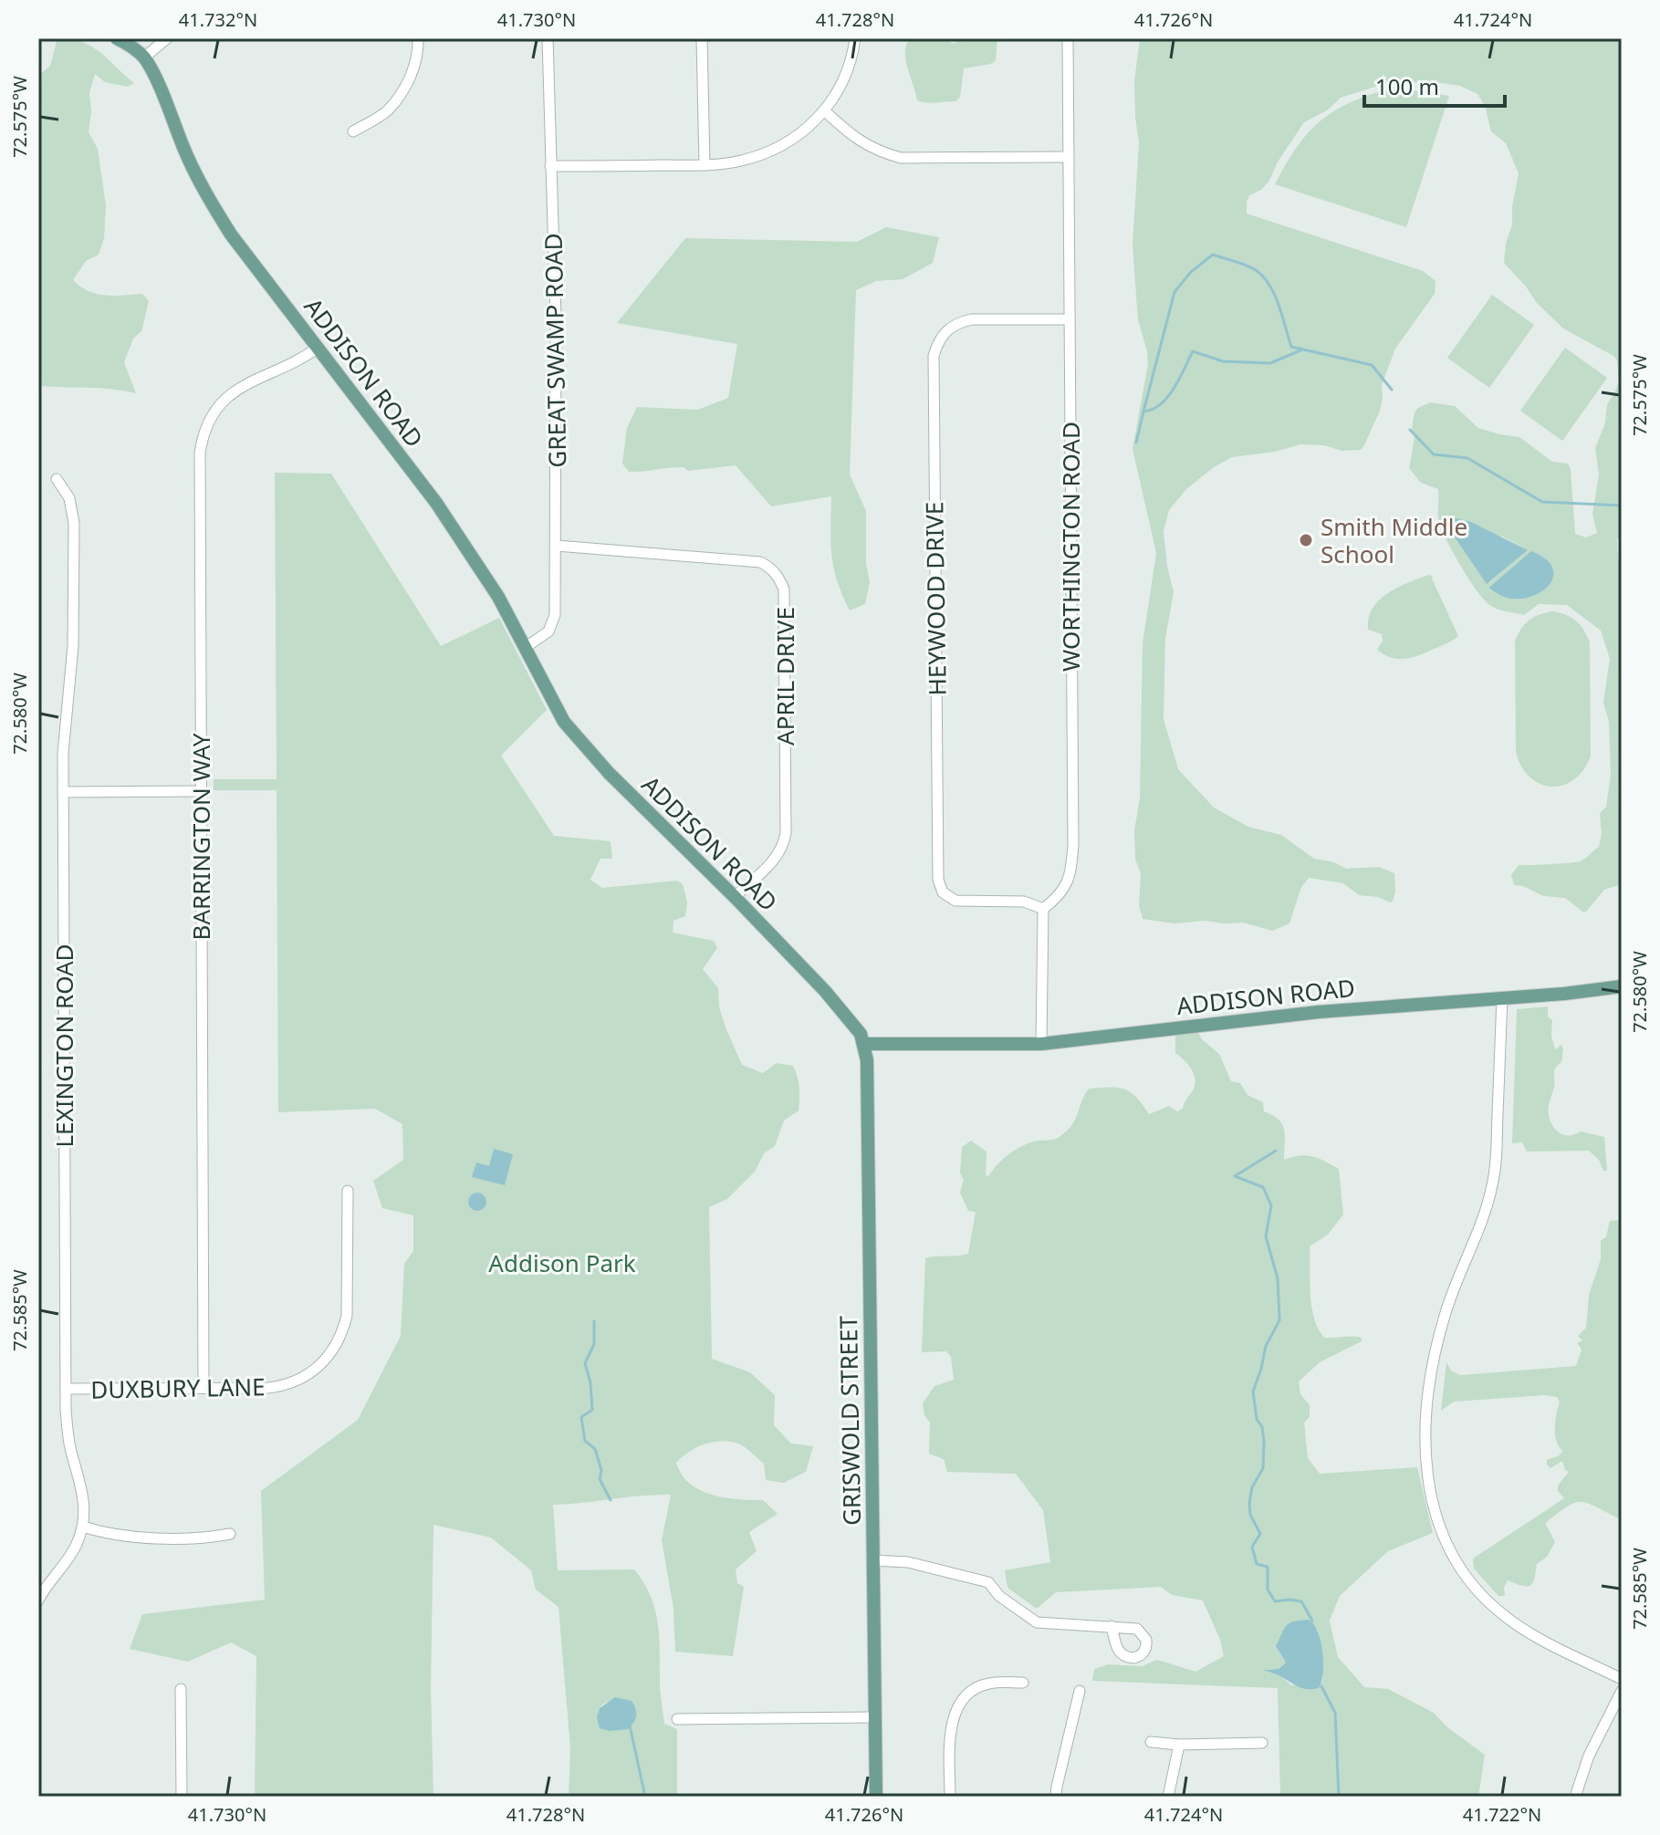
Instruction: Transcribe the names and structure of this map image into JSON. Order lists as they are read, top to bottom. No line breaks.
{"streets":{"main road":["ADDISON ROAD","GRISWOLD STREET"],"street":["GREAT SWAMP ROAD","WORTHINGTON ROAD","HEYWOOD DRIVE","APRIL DRIVE","BARRINGTON WAY","LEXINGTON ROAD","DUXBURY LANE"]},"crossings":[["GREAT SWAMP ROAD","ADDISON ROAD"],["GREAT SWAMP ROAD","APRIL DRIVE"],["ADDISON ROAD","APRIL DRIVE"],["ADDISON ROAD","BARRINGTON WAY"],["ADDISON ROAD","GRISWOLD STREET"],["WORTHINGTON ROAD","HEYWOOD DRIVE"],["BARRINGTON WAY","DUXBURY LANE"],["LEXINGTON ROAD","DUXBURY LANE"]],"parks":["Addison Park"],"places":["Smith Middle School"],"scale_bar":"100 m","coordinates":["41.732°N","41.730°N","41.728°N","41.726°N","41.724°N","72.575°W","72.580°W","72.585°W","41.722°N"]}
